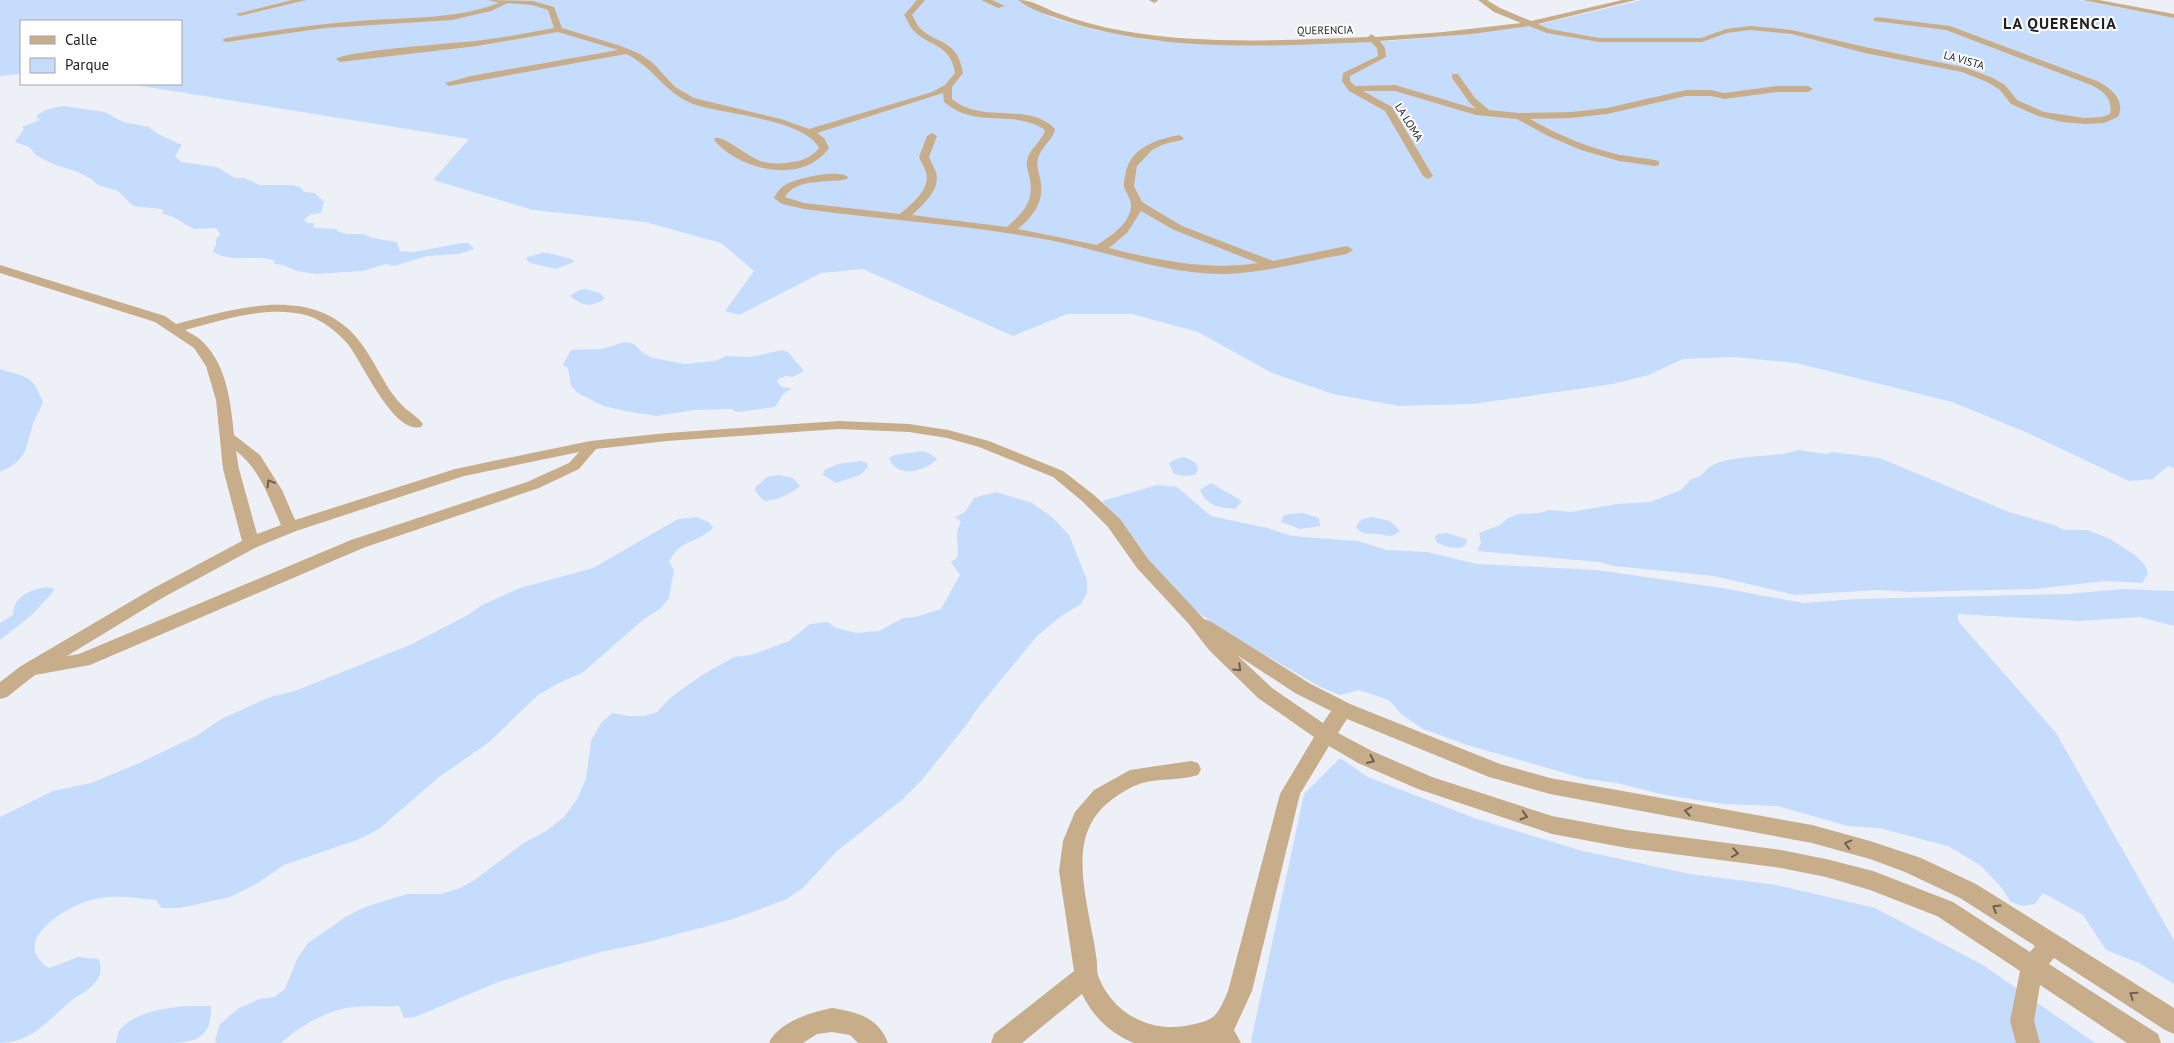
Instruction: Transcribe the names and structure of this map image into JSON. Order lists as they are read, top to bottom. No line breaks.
{"streets":{"street":["QUERENCIA","LA VISTA","LA LOMA"]},"crossings":[["QUERENCIA","LA VISTA"]],"districts":["LA QUERENCIA"],"legend":["Calle","Parque"]}
